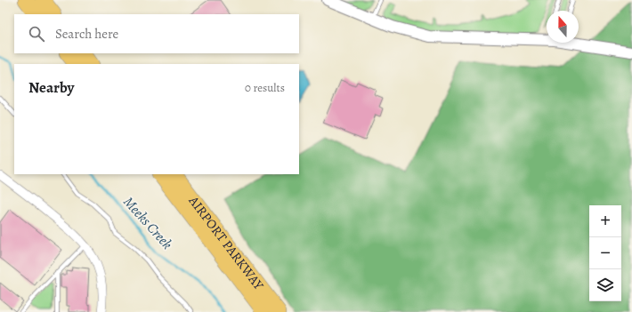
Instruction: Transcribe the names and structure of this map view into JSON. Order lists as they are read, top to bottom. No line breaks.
{"streets":{"highway":["AIRPORT PARKWAY"]},"water":["Meeks Creek"],"north":"top","page":{"search":"Search here","heading":["Nearby","0 results"],"map_buttons":["+","−"]}}
